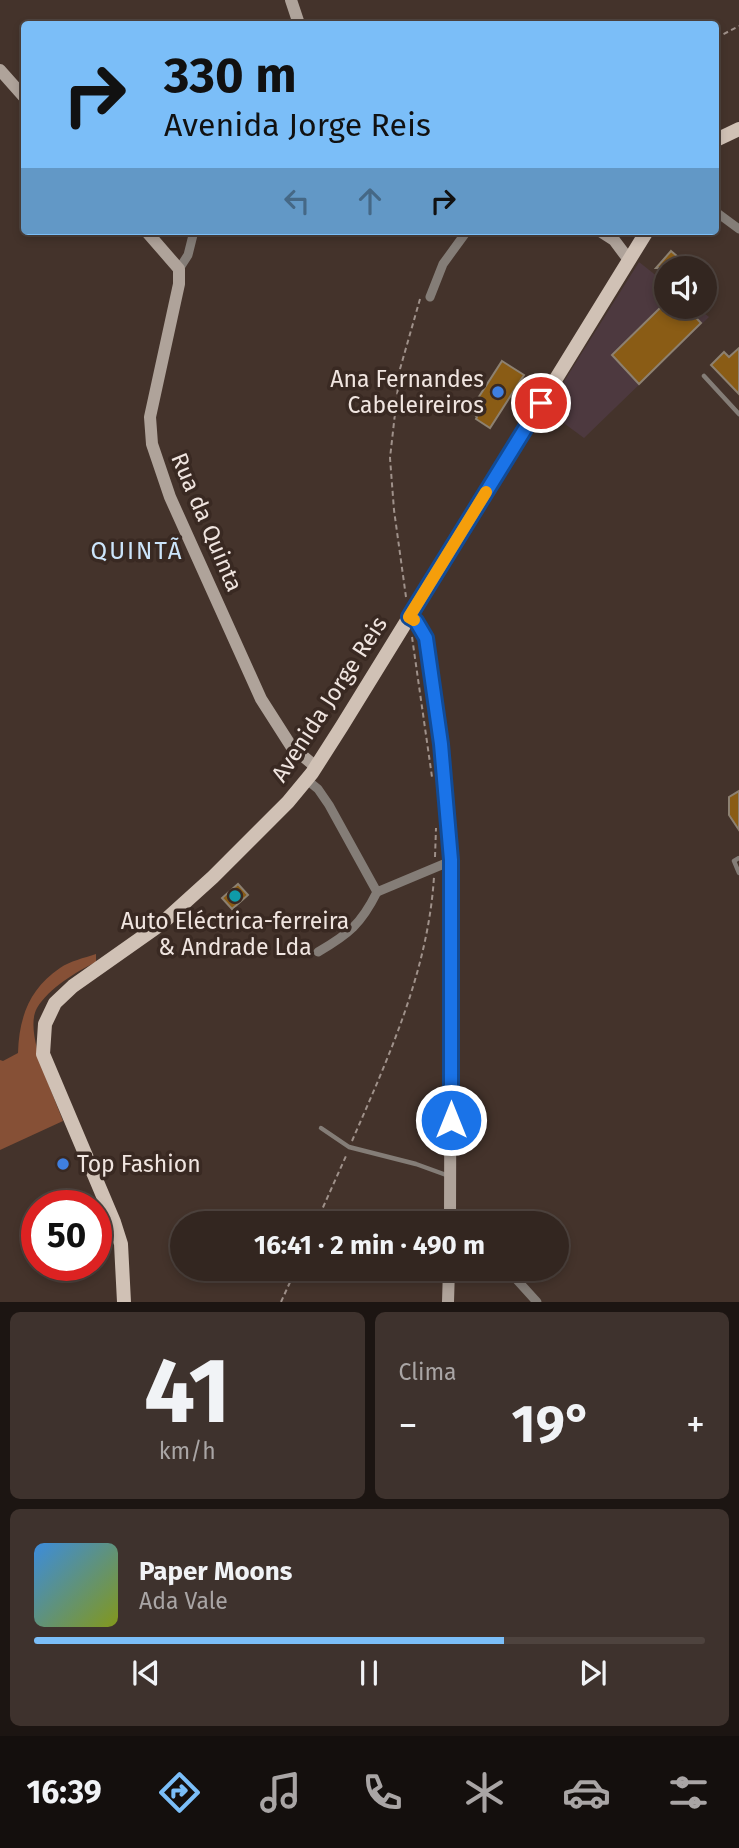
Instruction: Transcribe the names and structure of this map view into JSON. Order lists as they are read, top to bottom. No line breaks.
{"streets":{"main road":["Rua da Quinta","Avenida Jorge Reis"]},"crossings":[["Rua da Quinta","Avenida Jorge Reis"]],"districts":["QUINTÃ"],"places":["Ana Fernandes Cabeleireiros","Auto Eléctrica-ferreira & Andrade Lda","Top Fashion"],"page":{"turn":["330 m","Avenida Jorge Reis"],"limit":"50","trip":"16:41 · 2 min · 490 m","tile":[["41","km/h"],"Clima"],"heat":["−","19°","+"],"song":["Paper Moons","Ada Vale"],"tabs":"16:39"}}
